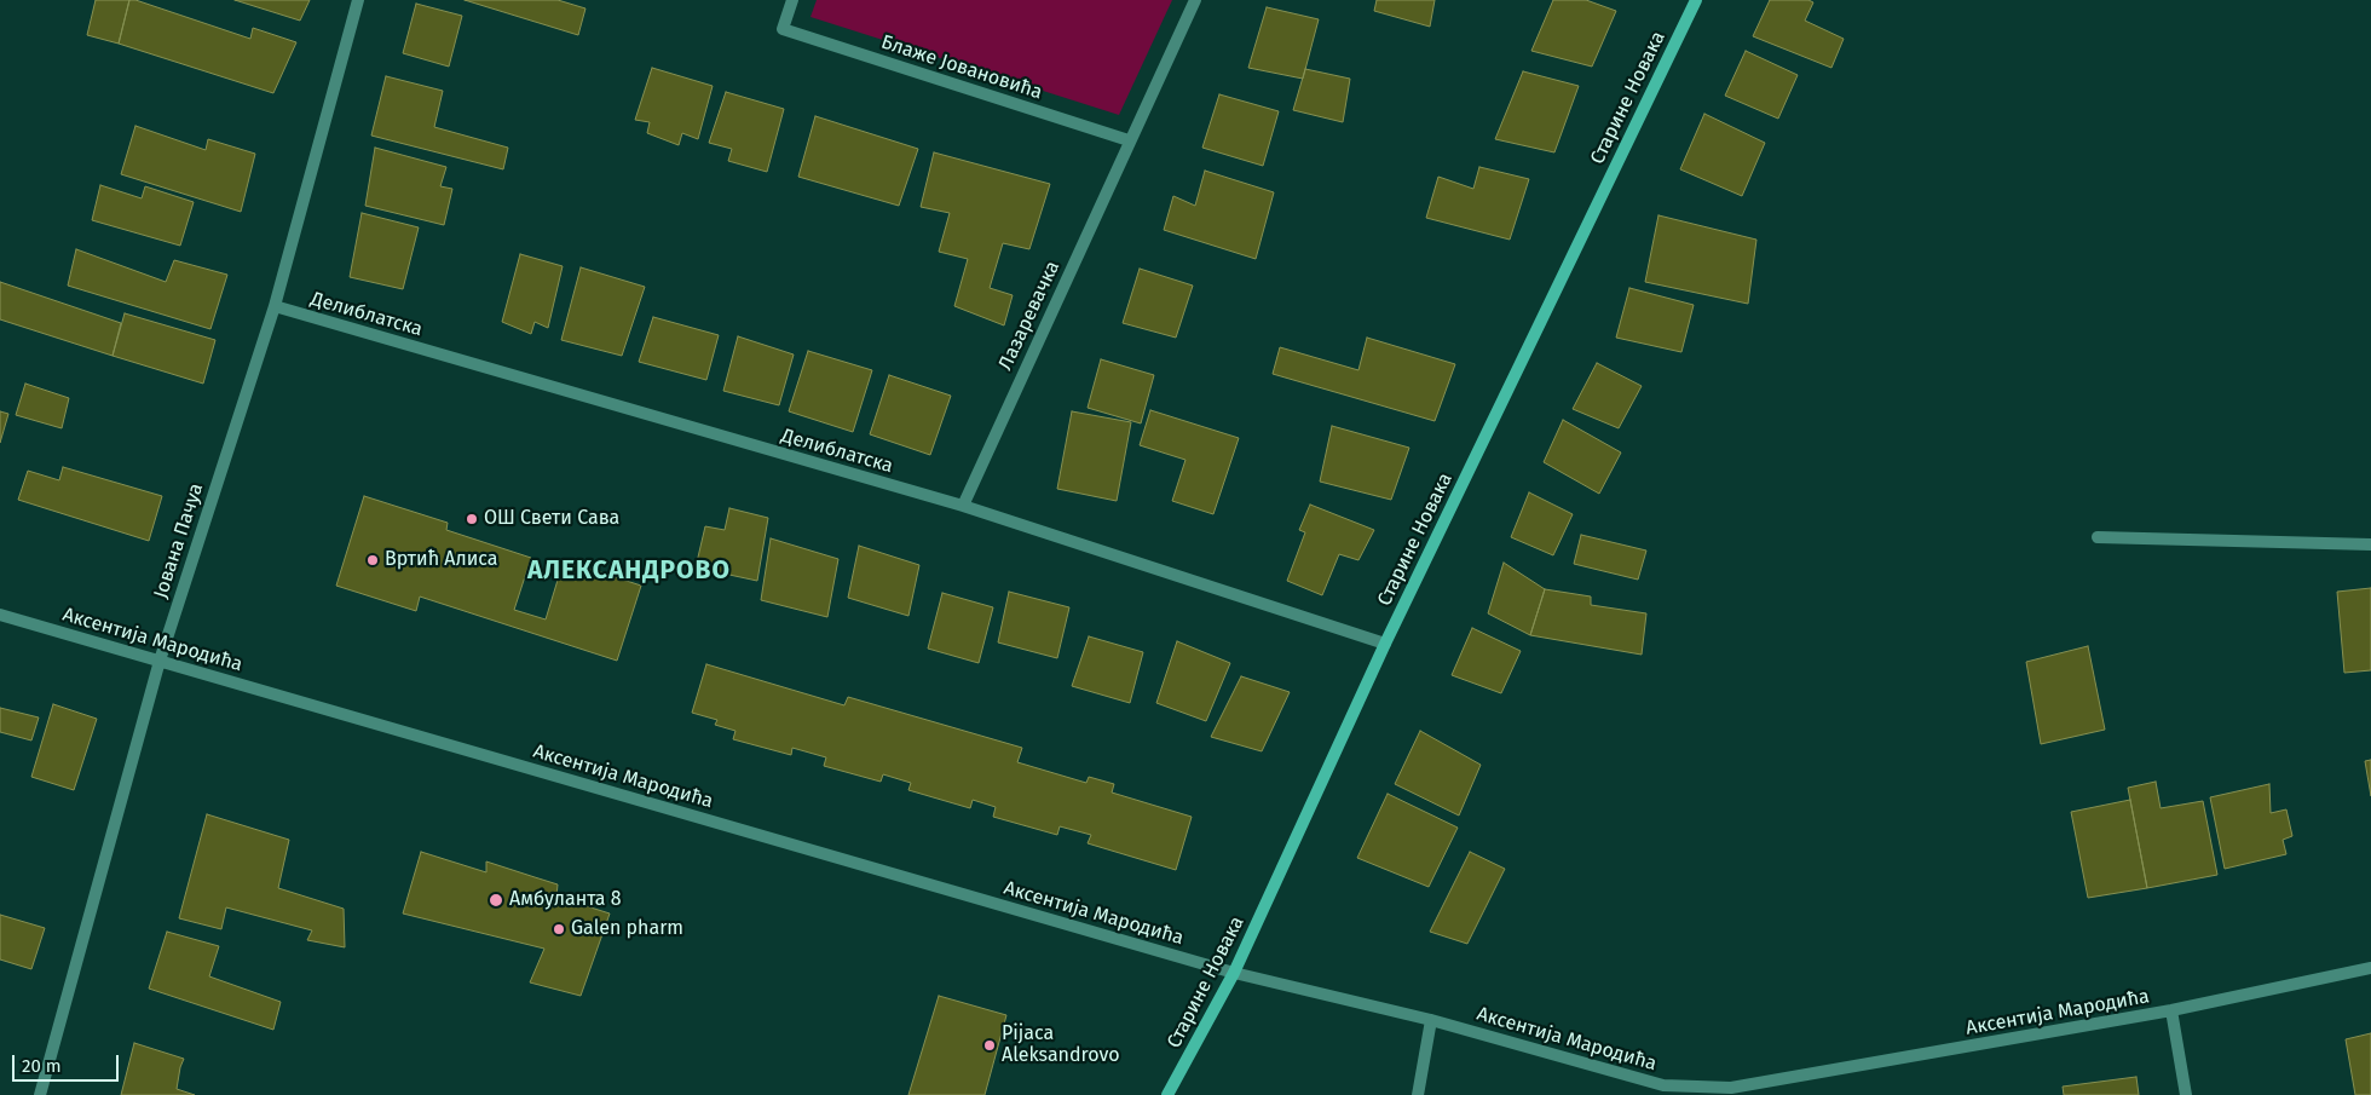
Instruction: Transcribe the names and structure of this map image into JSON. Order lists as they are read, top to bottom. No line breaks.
{"streets":{"street":["Блаже Јовановића","Старине Новака","Делиблатска","Лазаревачка","Јована Пачуа","Аксентија Мародића"]},"crossings":[["Блаже Јовановића","Лазаревачка"],["Старине Новака","Делиблатска"],["Старине Новака","Аксентија Мародића"],["Делиблатска","Лазаревачка"],["Делиблатска","Јована Пачуа"],["Јована Пачуа","Аксентија Мародића"]],"districts":["АЛЕКСАНДРОВО"],"places":["ОШ Свети Сава","Вртић Алиса","Амбуланта 8","Galen pharm","Pijaca Aleksandrovo"],"scale_bar":"20 m"}
